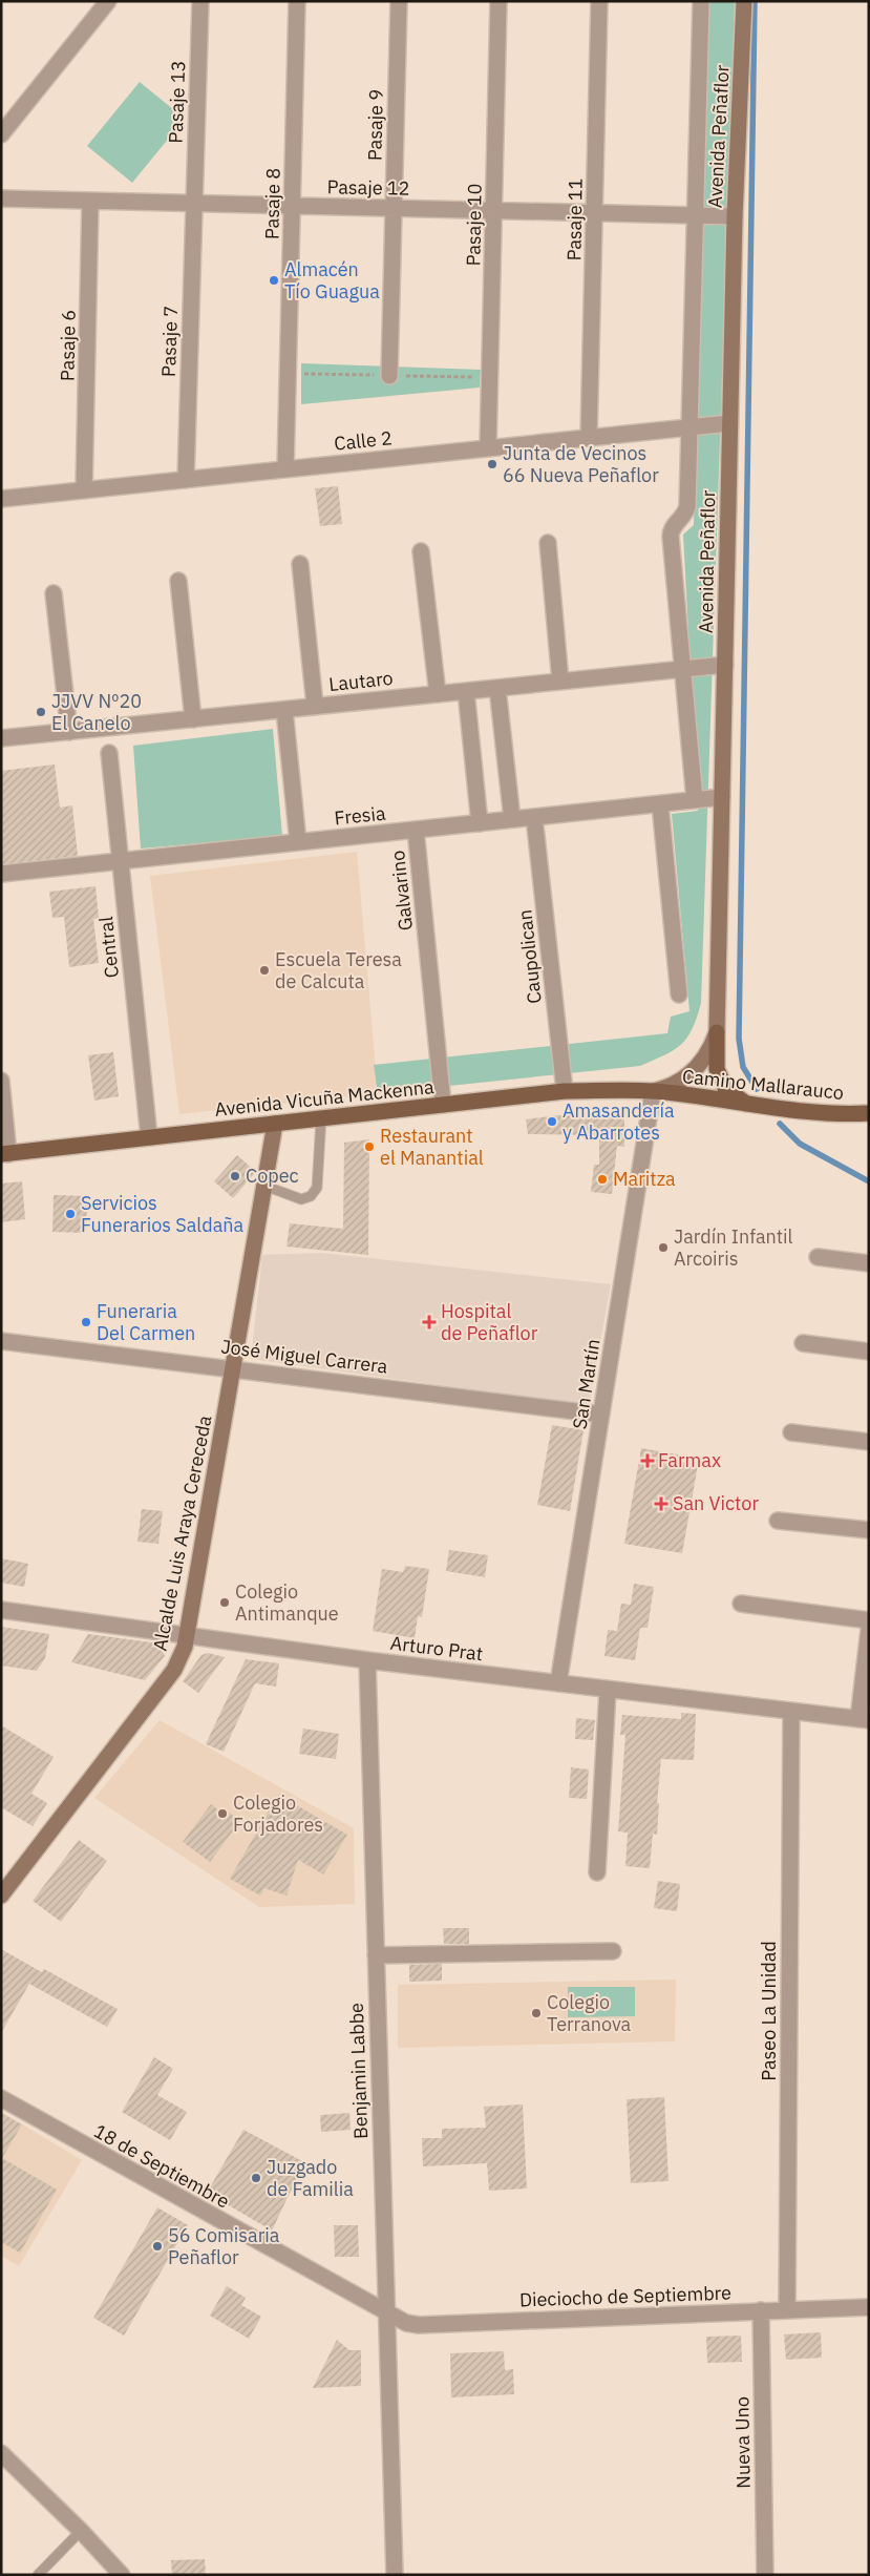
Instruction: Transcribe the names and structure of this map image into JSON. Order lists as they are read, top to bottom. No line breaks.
{"streets":{"main road":["Avenida Peñaflor","Camino Mallarauco","Avenida Vicuña Mackenna","Alcalde Luis Araya Cereceda"],"street":["Pasaje 13","Pasaje 9","Pasaje 12","Pasaje 8","Pasaje 11","Pasaje 10","Pasaje 7","Pasaje 6","Calle 2","Lautaro","Fresia","Galvarino","Central","Caupolican","José Miguel Carrera","San Martín","Arturo Prat","Paseo La Unidad","Benjamin Labbe","18 de Septiembre","Dieciocho de Septiembre","Nueva Uno"]},"crossings":[["Pasaje 13","Pasaje 12"],["Pasaje 13","Pasaje 7"],["Pasaje 9","Pasaje 12"],["Avenida Peñaflor","Pasaje 12"],["Avenida Peñaflor","Calle 2"],["Avenida Peñaflor","Lautaro"],["Avenida Peñaflor","Fresia"],["Avenida Peñaflor","Camino Mallarauco"],["Avenida Peñaflor","Avenida Vicuña Mackenna"],["Avenida Peñaflor","San Martín"],["Pasaje 12","Pasaje 8"],["Pasaje 12","Pasaje 11"],["Pasaje 12","Pasaje 10"],["Pasaje 12","Pasaje 7"],["Pasaje 12","Pasaje 6"],["Pasaje 8","Calle 2"],["Pasaje 11","Calle 2"],["Pasaje 10","Calle 2"],["Pasaje 7","Calle 2"],["Pasaje 6","Calle 2"],["Fresia","Galvarino"],["Fresia","Central"],["Fresia","Caupolican"],["Galvarino","Avenida Vicuña Mackenna"],["Central","Avenida Vicuña Mackenna"],["Caupolican","Avenida Vicuña Mackenna"],["Camino Mallarauco","Avenida Vicuña Mackenna"],["Camino Mallarauco","San Martín"],["Avenida Vicuña Mackenna","San Martín"],["Avenida Vicuña Mackenna","Alcalde Luis Araya Cereceda"],["José Miguel Carrera","San Martín"],["José Miguel Carrera","Alcalde Luis Araya Cereceda"],["San Martín","Arturo Prat"],["Alcalde Luis Araya Cereceda","Arturo Prat"],["Arturo Prat","Paseo La Unidad"],["Arturo Prat","Benjamin Labbe"],["Paseo La Unidad","Dieciocho de Septiembre"],["Benjamin Labbe","18 de Septiembre"],["Benjamin Labbe","Dieciocho de Septiembre"],["18 de Septiembre","Dieciocho de Septiembre"],["Dieciocho de Septiembre","Nueva Uno"]],"places":{"other":["Almacén Tío Guagua","Junta de Vecinos 66 Nueva Peñaflor","JJVV Nº20 El Canelo","Escuela Teresa de Calcuta","Amasandería y Abarrotes","Restaurant el Manantial","Copec","Maritza","Servicios Funerarios Saldaña","Jardín Infantil Arcoiris","Funeraria Del Carmen","Colegio Antimanque","Colegio Forjadores","Colegio Terranova","Juzgado de Familia","56 Comisaria Peñaflor"],"health":["Hospital de Peñaflor","Farmax","San Victor"]}}
